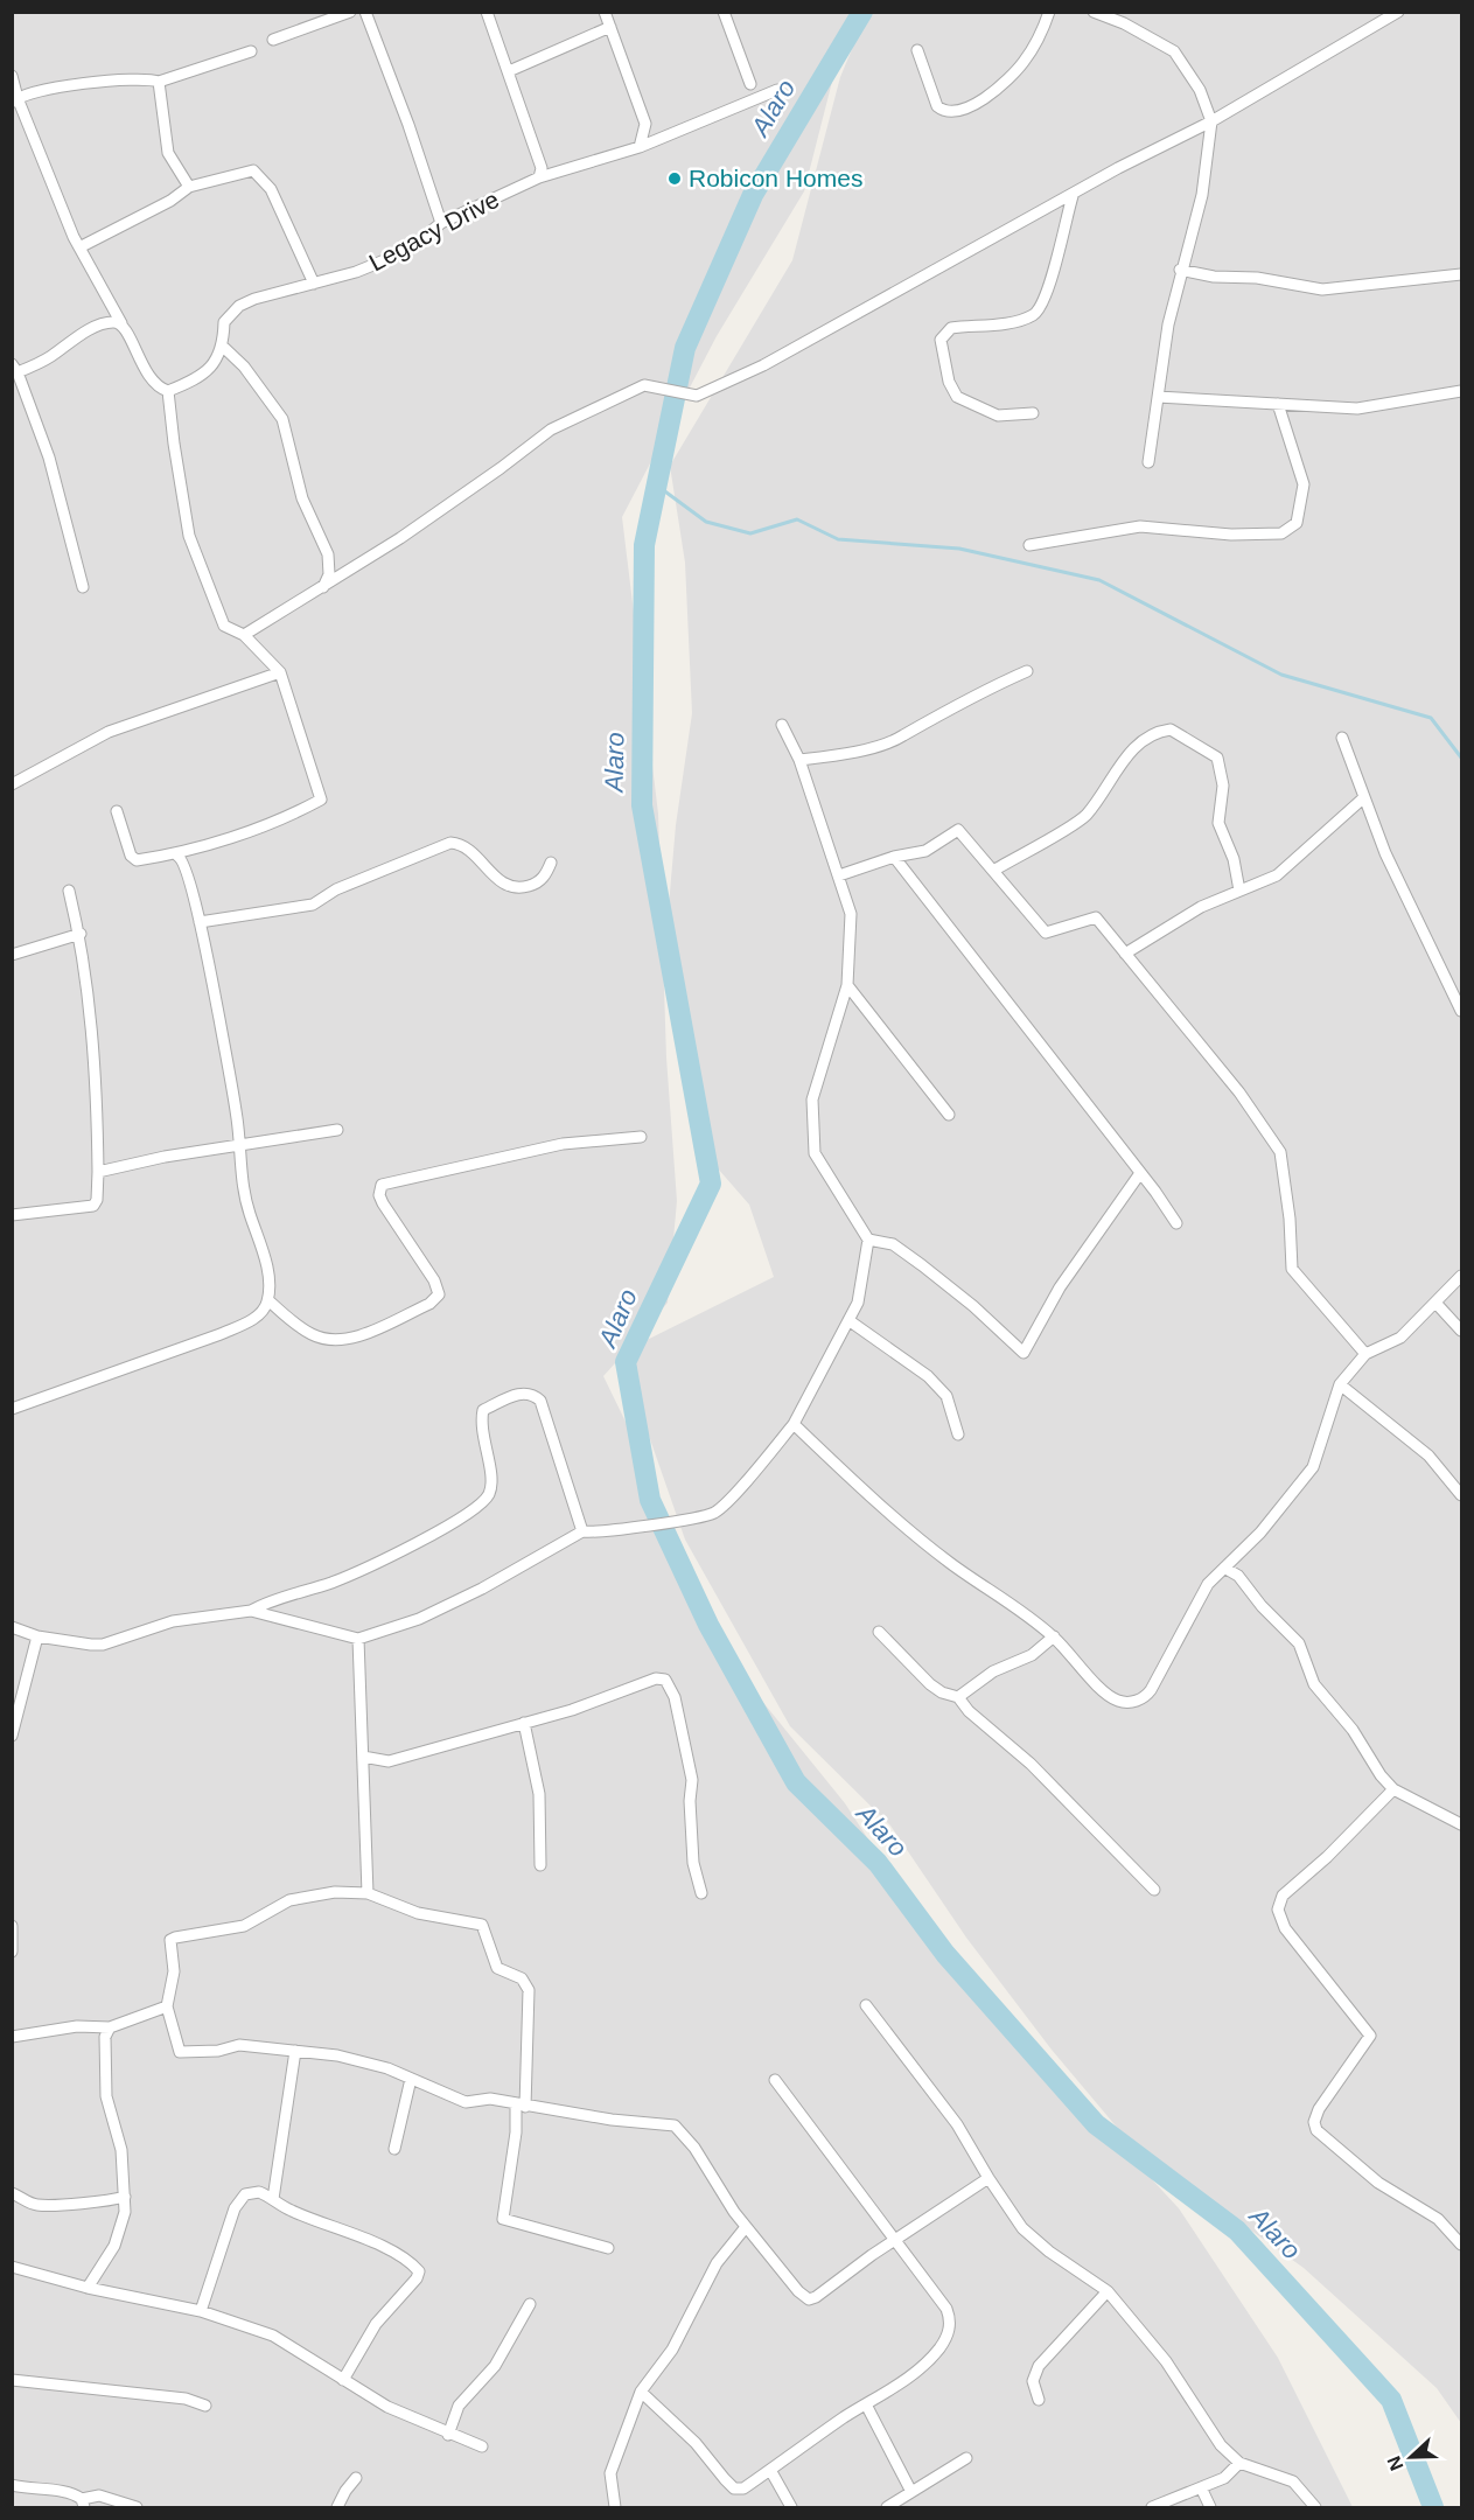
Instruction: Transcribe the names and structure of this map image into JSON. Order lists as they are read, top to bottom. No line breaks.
{"streets":{"street":["Legacy Drive"]},"water":["Alaro"],"places":["Robicon Homes"],"north":"left"}
